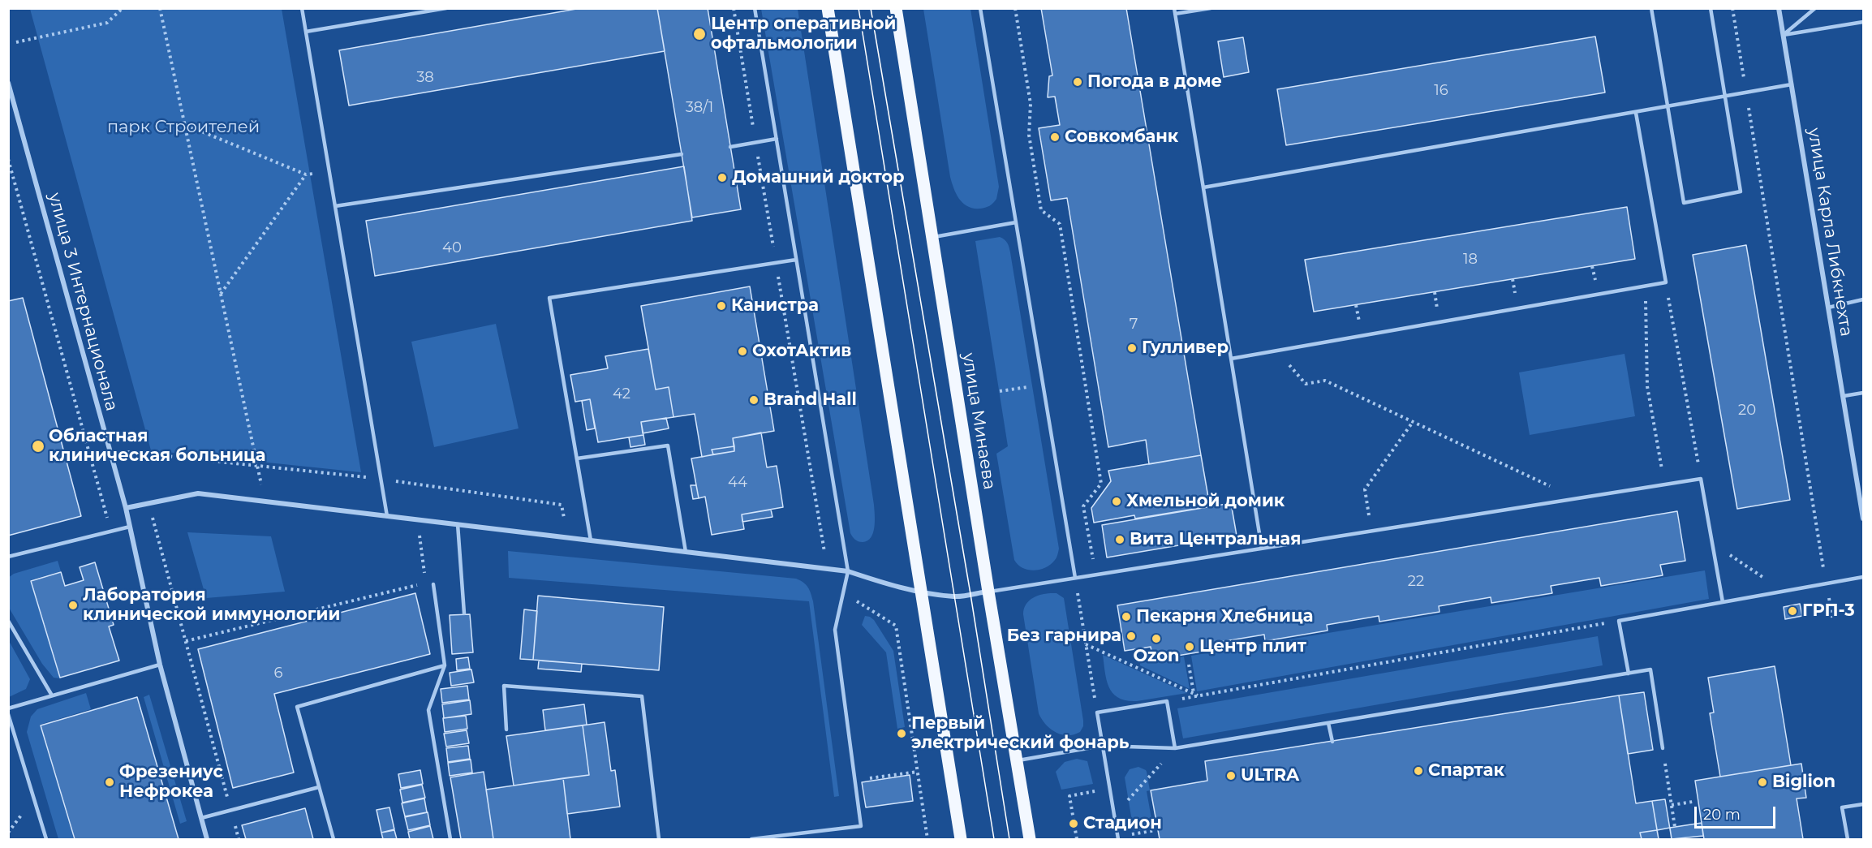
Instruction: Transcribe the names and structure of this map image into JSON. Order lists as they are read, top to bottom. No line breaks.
{"streets":{"main road":["улица Минаева"],"street":["улица Карла Либкнехта","улица 3 Интернационала"]},"parks":["парк Строителей"],"places":["Центр оперативной офтальмологии","Погода в доме","Совкомбанк","Домашний доктор","Канистра","Гулливер","ОхотАктив","Brand Hall","Областная клиническая больница","Хмельной домик","Вита Центральная","Лаборатория клинической иммунологии","ГРП-3","Пекарня Хлебница","Без гарнира","Ozon","Центр плит","Первый электрический фонарь","Спартак","ULTRA","Фрезениус Нефрокеа","Biglion","Стадион"],"house_numbers":["38","16","38/1","40","18","7","42","20","44","22","6"],"scale_bar":"20 m"}
